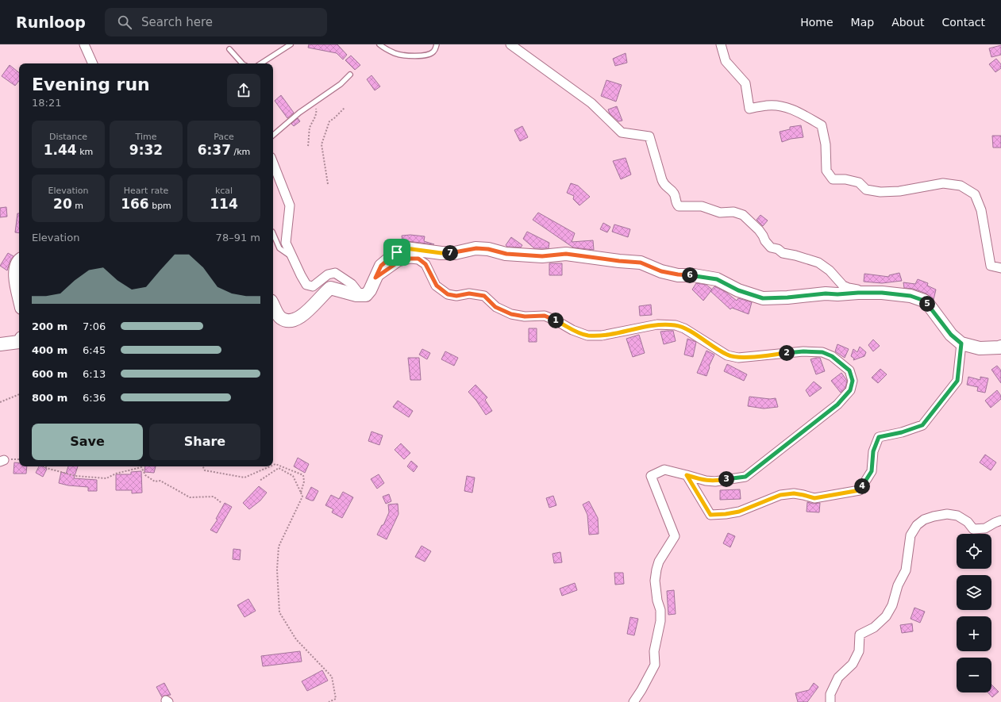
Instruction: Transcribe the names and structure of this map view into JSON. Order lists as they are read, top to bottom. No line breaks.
{"page":{"header":"Runloop","search":"Search here","nav":["Home","Map","About","Contact"],"heading":["Evening run","18:21"],"stats":[["Distance","1.44 km"],["Time","9:32"],["Pace","6:37 /km"],["Elevation","20 m"],["Heart rate","166 bpm"],["kcal","114"]],"chart":["Elevation","78–91 m"],"pins":["7","6","5","1","2","3","4"],"list":[{"name":"200 m","note":"7:06"},{"name":"400 m","note":"6:45"},{"name":"600 m","note":"6:13"},{"name":"800 m","note":"6:36"}],"buttons":["Save","Share"],"map_buttons":["+","−"]}}
